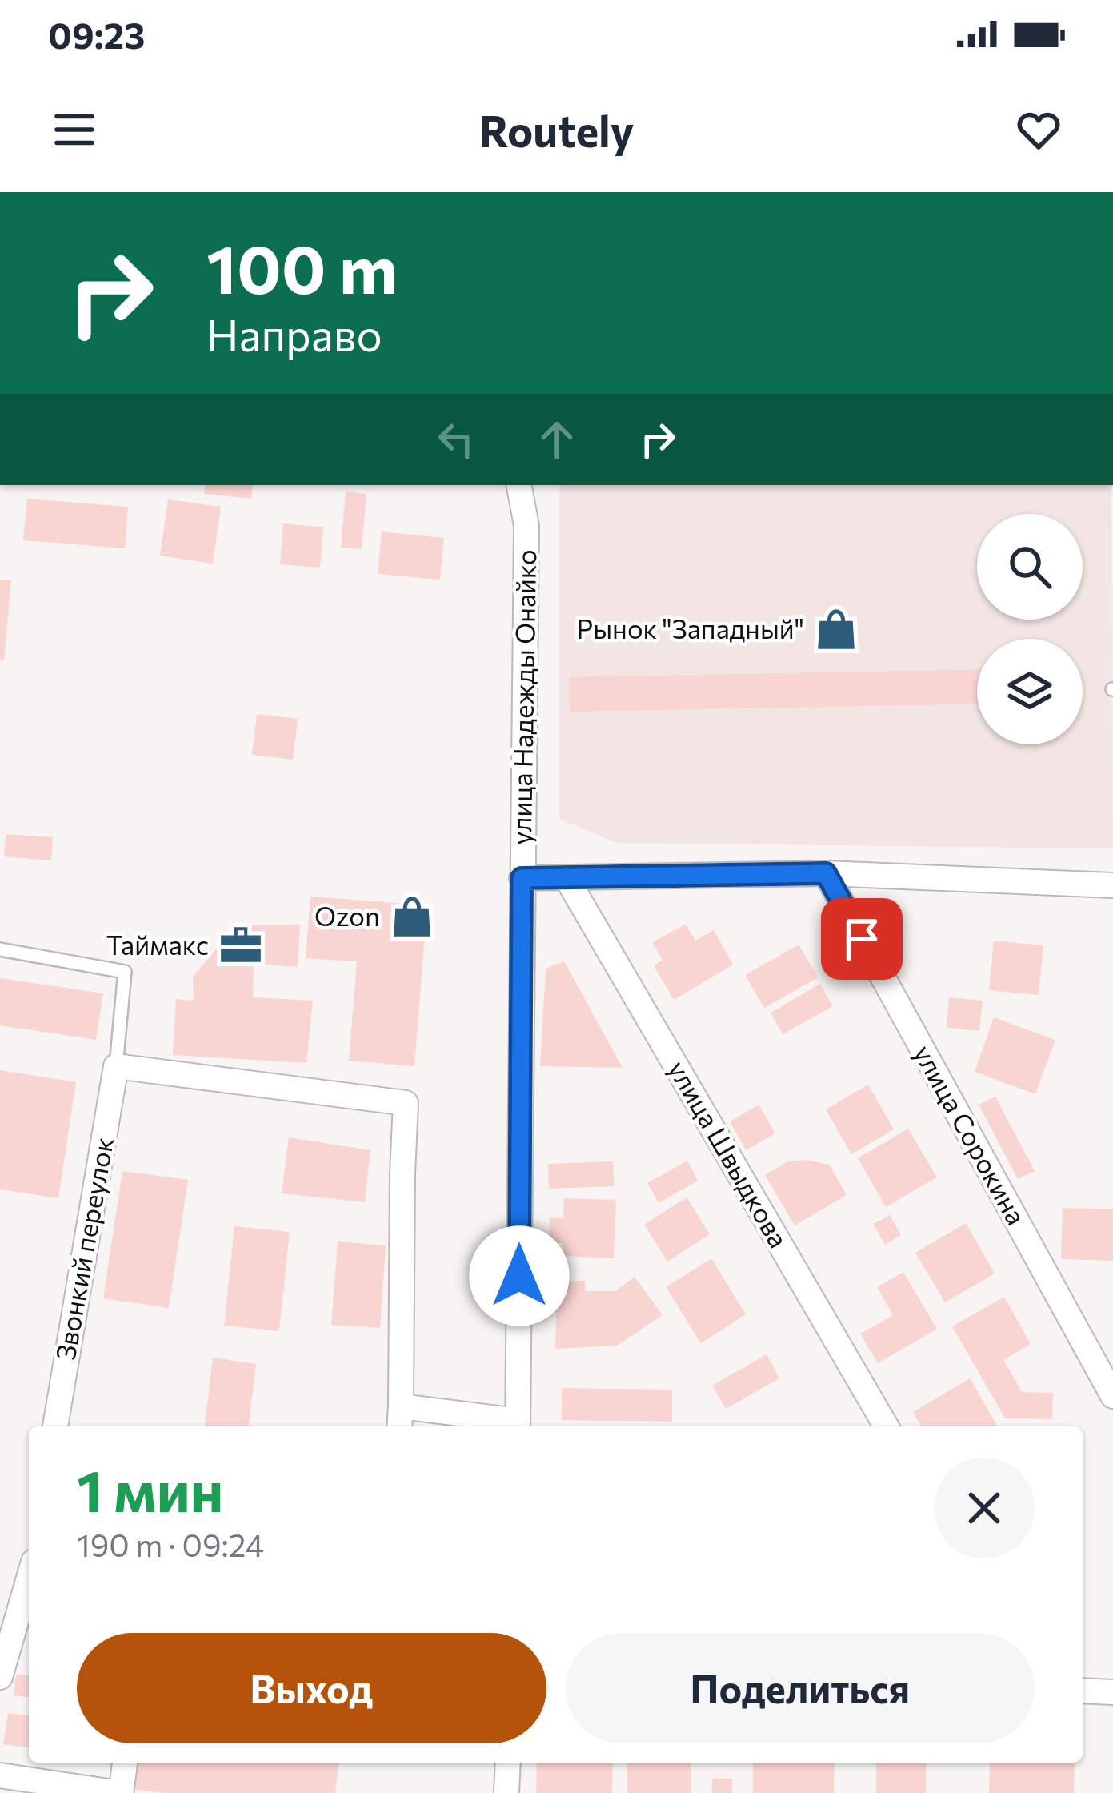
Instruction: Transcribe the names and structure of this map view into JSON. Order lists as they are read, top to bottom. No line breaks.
{"streets":{"street":["улица Надежды Онайко","улица Сорокина","улица Швыдкова","Звонкий переулок"]},"places":{"shop":["Рынок \"Западный\"","Ozon"],"office":["Таймакс"]},"page":{"status":"09:23","header":"Routely","turn":["100 m","Направо"],"heading":["1 мин","190 m · 09:24"],"buttons":["Выход","Поделиться"]}}
